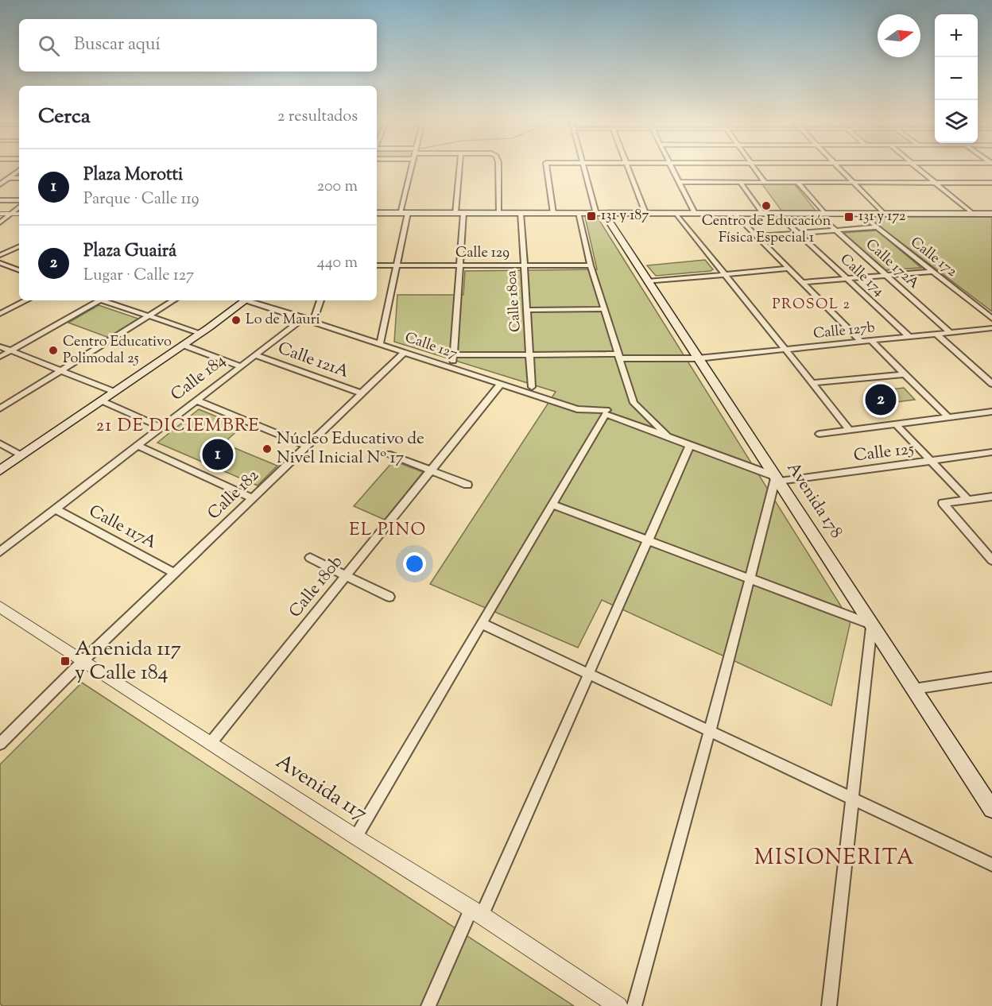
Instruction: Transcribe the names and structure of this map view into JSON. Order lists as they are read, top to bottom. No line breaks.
{"streets":{"main road":["Avenida 178"],"street":["Calle 129","Calle 172","Calle 172A","Calle 174","Calle 180a","Calle 127b","Calle 127","Calle 121A","Calle 184","Calle 125","Calle 182","Calle 117A","Calle 180b","Avenida 117"]},"crossings":[["Calle 129","Calle 180a"],["Calle 172A","Calle 127b"],["Calle 174","Calle 127b"],["Calle 180a","Calle 127b"],["Calle 127b","Avenida 178"],["Calle 127","Calle 184"],["Calle 127","Calle 182"],["Calle 127","Calle 180b"],["Calle 121A","Calle 184"],["Calle 121A","Calle 182"],["Calle 184","Calle 117A"],["Calle 125","Avenida 178"],["Calle 182","Calle 117A"],["Calle 182","Avenida 117"],["Calle 180b","Avenida 117"]],"districts":["PROSOL 2","21 DE DICIEMBRE","EL PINO","MISIONERITA"],"places":{"other":["Centro de Educación Física Especial 1","Lo de Mauri","Centro Educativo Polimodal 25","Núcleo Educativo de Nivel Inicial Nº 17"],"transit":["131 y 187","131 y 172","Anenida 117 y Calle 184"]},"north":"right","page":{"map_buttons":["+","−"],"search":"Buscar aquí","heading":["Cerca","2 resultados"],"list":[{"mark":"1","name":"Plaza Morotti","note":"Parque · Calle 119","value":"200 m"},{"mark":"2","name":"Plaza Guairá","note":"Lugar · Calle 127","value":"440 m"}],"pins":["2","1"]}}
